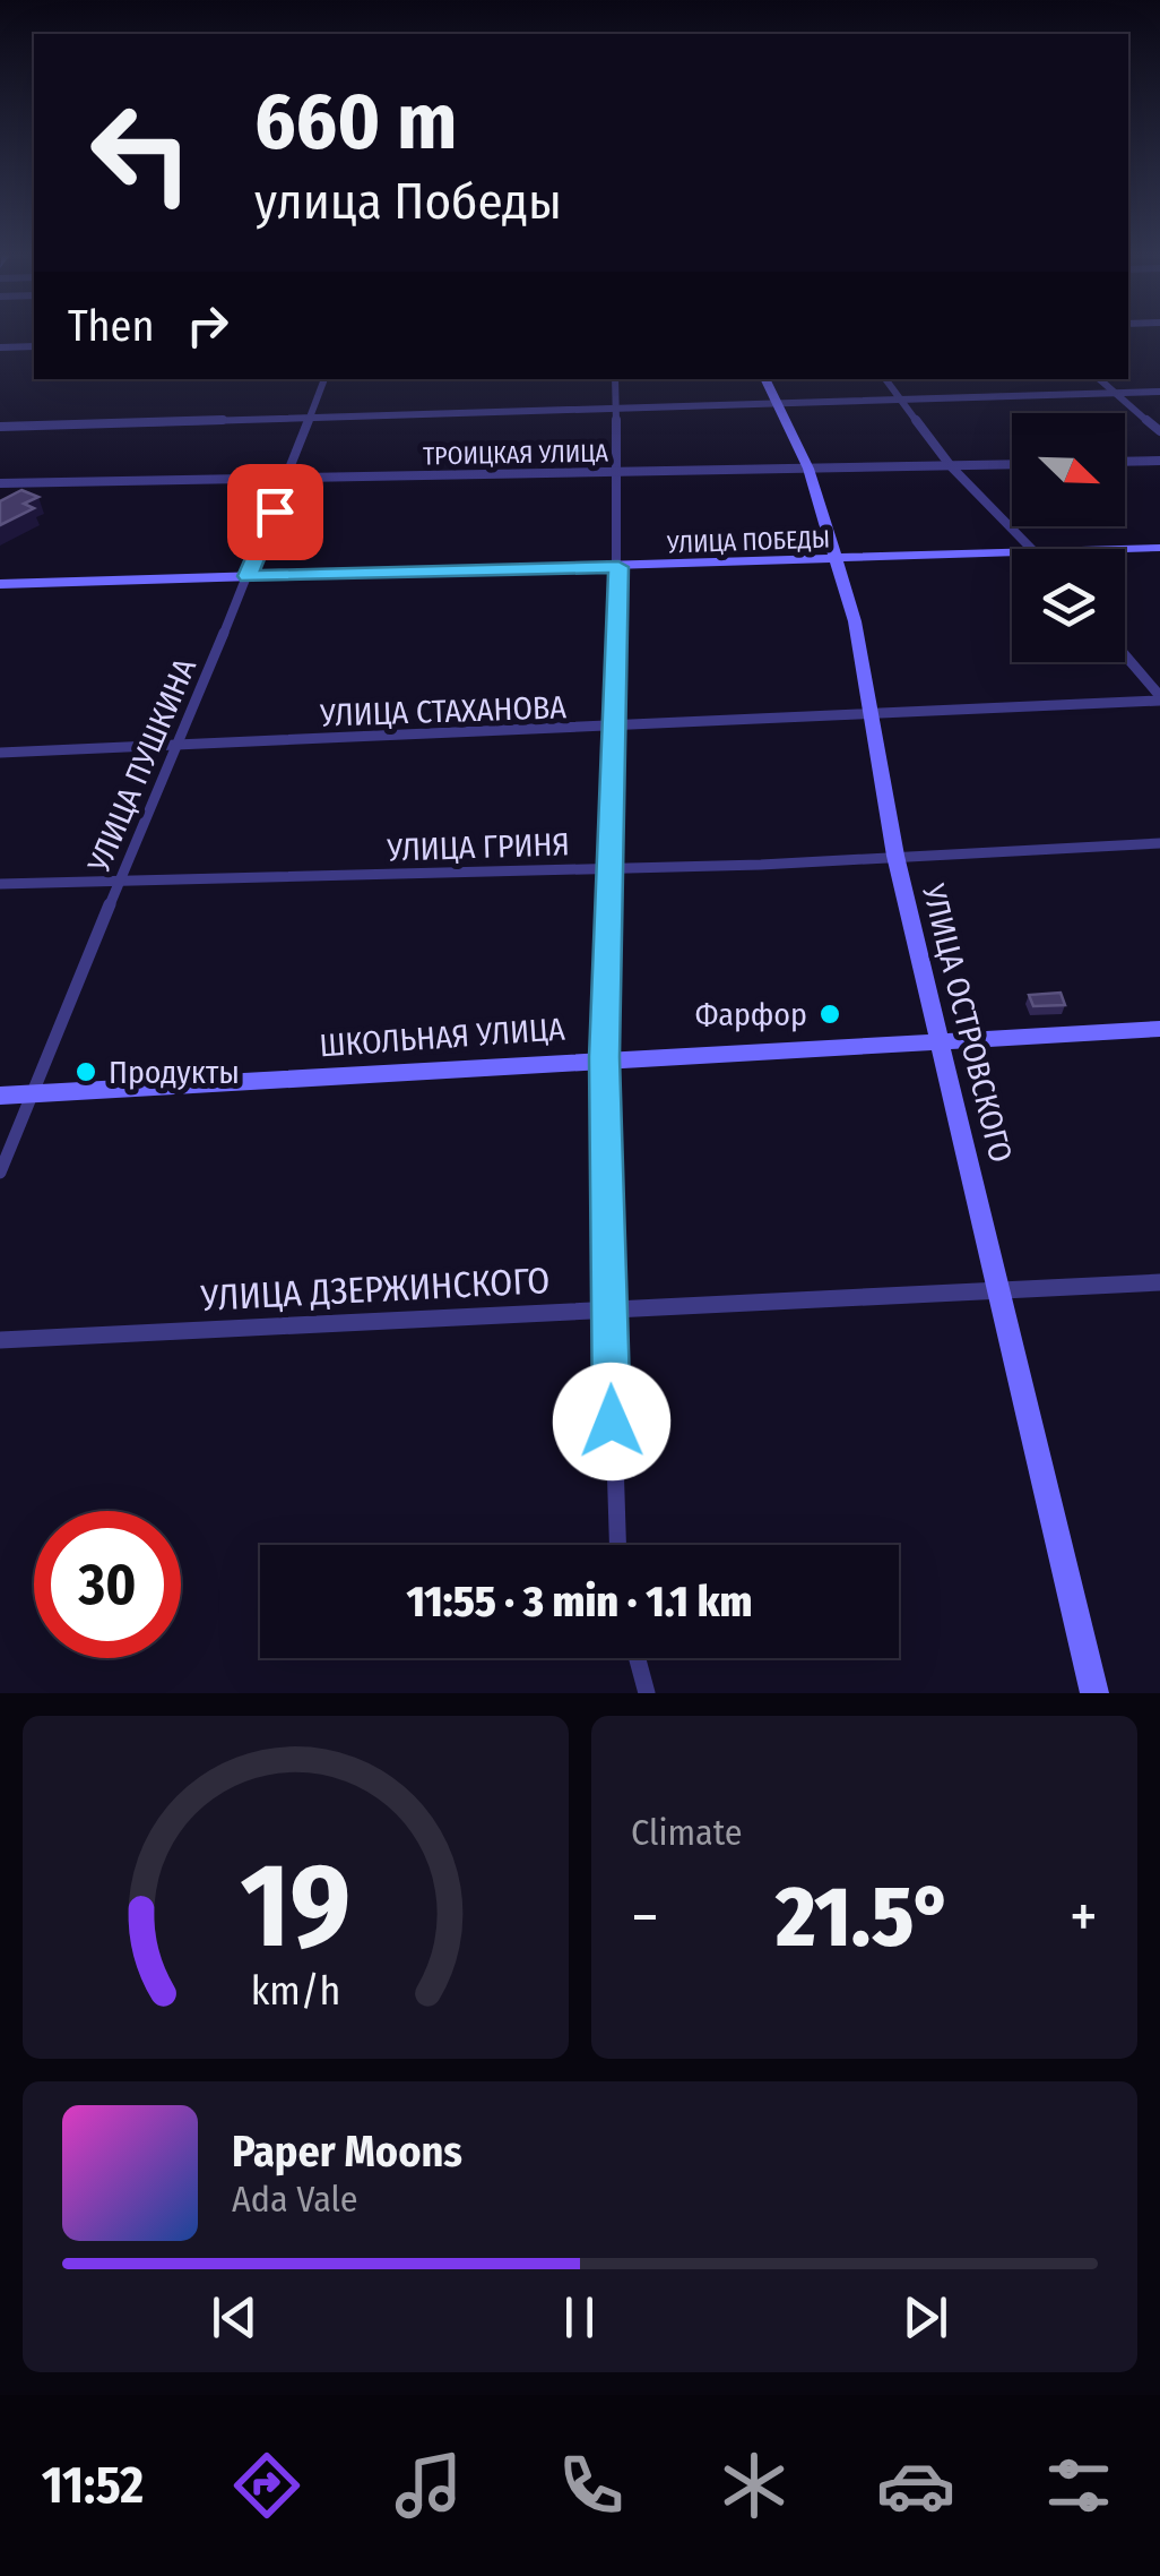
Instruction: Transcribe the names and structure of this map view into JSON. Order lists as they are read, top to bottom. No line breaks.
{"streets":{"street":["ТРОИЦКАЯ УЛИЦА","УЛИЦА ПОБЕДЫ","УЛИЦА СТАХАНОВА","УЛИЦА ПУШКИНА","УЛИЦА ГРИНЯ","УЛИЦА ОСТРОВСКОГО","ШКОЛЬНАЯ УЛИЦА","УЛИЦА ДЗЕРЖИНСКОГО"]},"crossings":[["ТРОИЦКАЯ УЛИЦА","УЛИЦА ПУШКИНА"],["ТРОИЦКАЯ УЛИЦА","УЛИЦА ОСТРОВСКОГО"],["УЛИЦА ПОБЕДЫ","УЛИЦА ПУШКИНА"],["УЛИЦА ПОБЕДЫ","УЛИЦА ОСТРОВСКОГО"],["УЛИЦА СТАХАНОВА","УЛИЦА ПУШКИНА"],["УЛИЦА СТАХАНОВА","УЛИЦА ОСТРОВСКОГО"],["УЛИЦА ПУШКИНА","УЛИЦА ГРИНЯ"],["УЛИЦА ПУШКИНА","ШКОЛЬНАЯ УЛИЦА"],["УЛИЦА ГРИНЯ","УЛИЦА ОСТРОВСКОГО"],["УЛИЦА ОСТРОВСКОГО","ШКОЛЬНАЯ УЛИЦА"],["УЛИЦА ОСТРОВСКОГО","УЛИЦА ДЗЕРЖИНСКОГО"]],"places":["Фарфор","Продукты"],"north":"bottom right","page":{"turn":["660 m","улица Победы"],"then":"Then","limit":"30","trip":"11:55 · 3 min · 1.1 km","tile":"Climate","heat":["−","21.5°","+"],"song":["Paper Moons","Ada Vale"],"tabs":"11:52","gauge":["19","km/h"]}}
